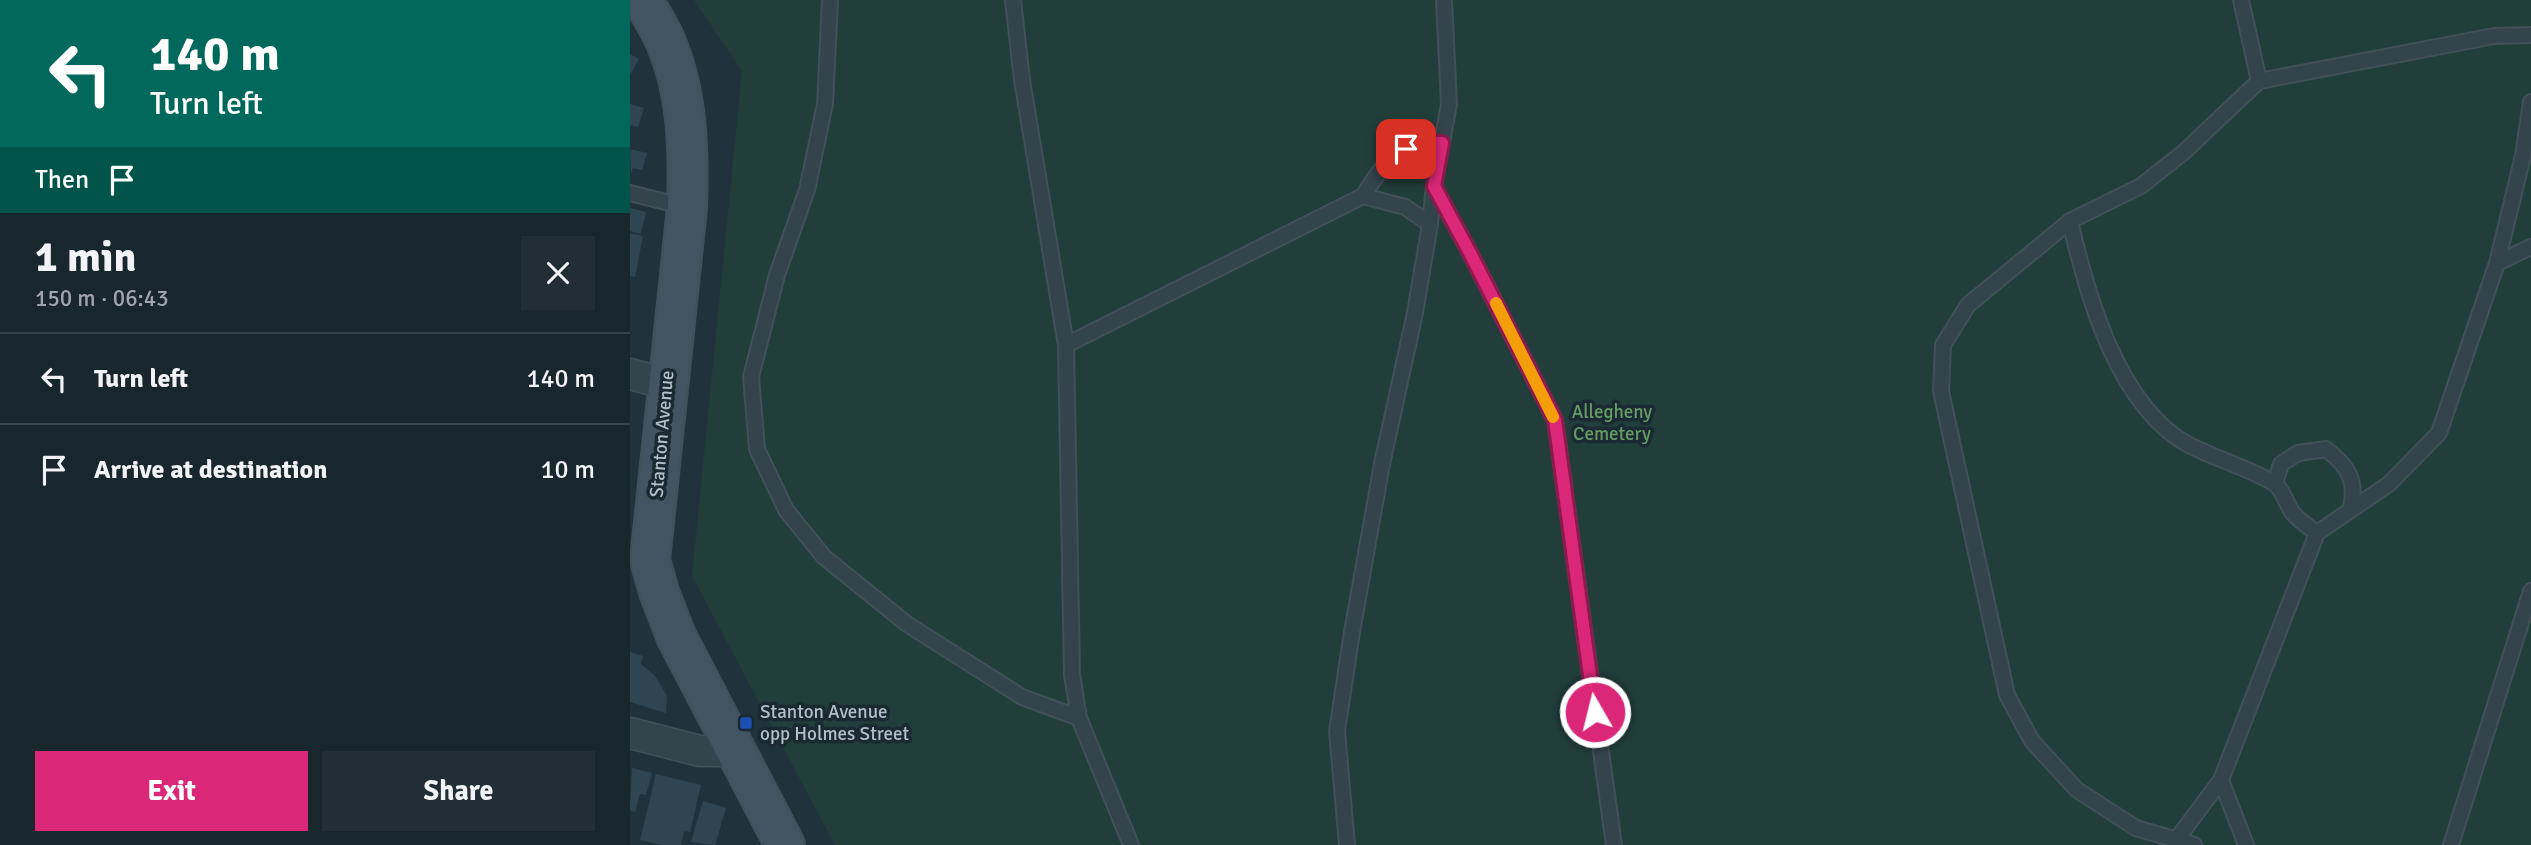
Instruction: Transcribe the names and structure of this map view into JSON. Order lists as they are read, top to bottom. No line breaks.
{"streets":{"street":["Stanton Avenue"]},"parks":["Allegheny Cemetery"],"places":{"transit":["Stanton Avenue opp Holmes Street"]},"page":{"turn":["140 m","Turn left"],"then":"Then","heading":["1 min","150 m · 06:43"],"list":[{"name":"Turn left","value":"140 m"},{"name":"Arrive at destination","value":"10 m"}],"buttons":["Exit","Share"]}}
